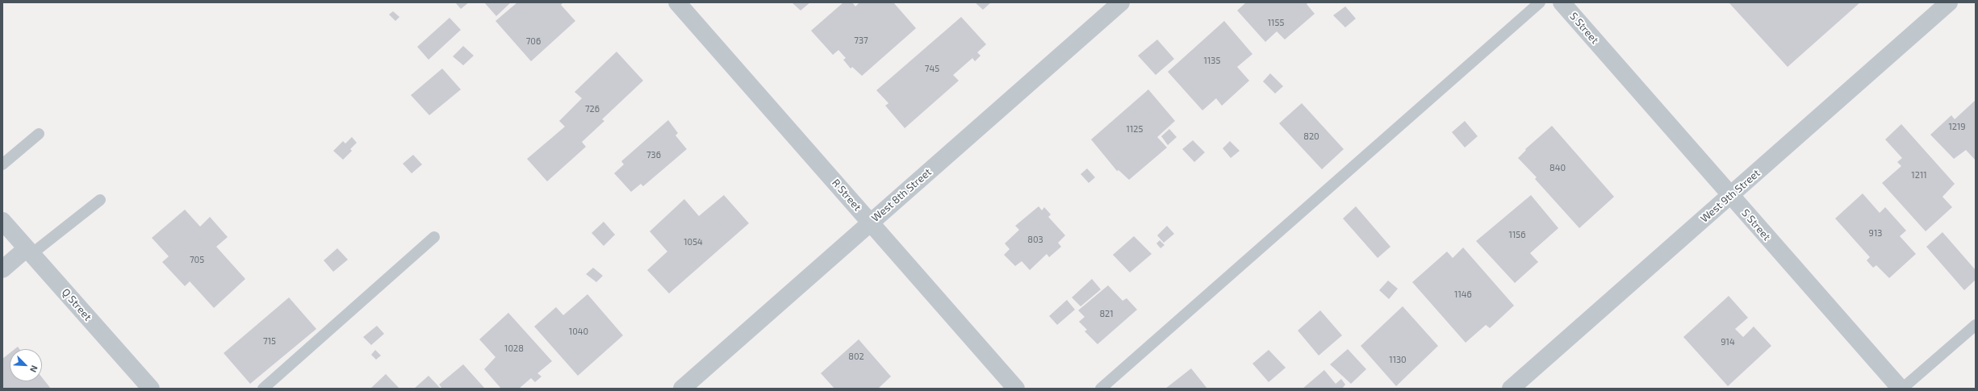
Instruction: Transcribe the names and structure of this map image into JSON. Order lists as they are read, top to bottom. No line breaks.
{"streets":{"street":["S Street","R Street","West 8th Street","West 9th Street","Q Street"]},"crossings":[["S Street","West 9th Street"],["R Street","West 8th Street"]],"house_numbers":["1155","737","706","1135","745","726","1219","1125","820","736","840","1211","913","1156","803","1054","705","1146","821","1040","715","914","1028","802","1130"],"north":"bottom right"}
